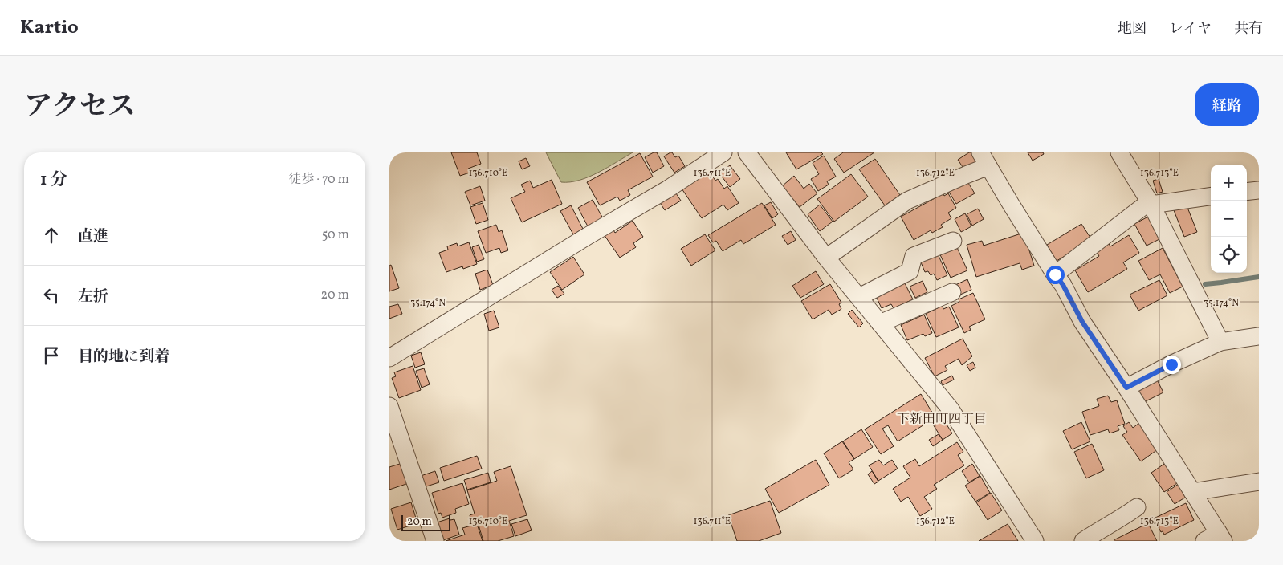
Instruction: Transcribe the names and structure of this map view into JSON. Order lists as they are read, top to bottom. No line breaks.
{"districts":["下新田町四丁目"],"scale_bar":"20 m","page":{"header":"Kartio","nav":["地図","レイヤ","共有"],"title":"アクセス","buttons":"経路","heading":["1 分","徒歩 · 70 m"],"map_buttons":["+","−"],"list":[["直進","50 m"],["左折","20 m"],"目的地に到着"],"scale":"20 m"},"coordinates":["136.710°E","136.711°E","136.712°E","136.713°E","35.174°N"]}
